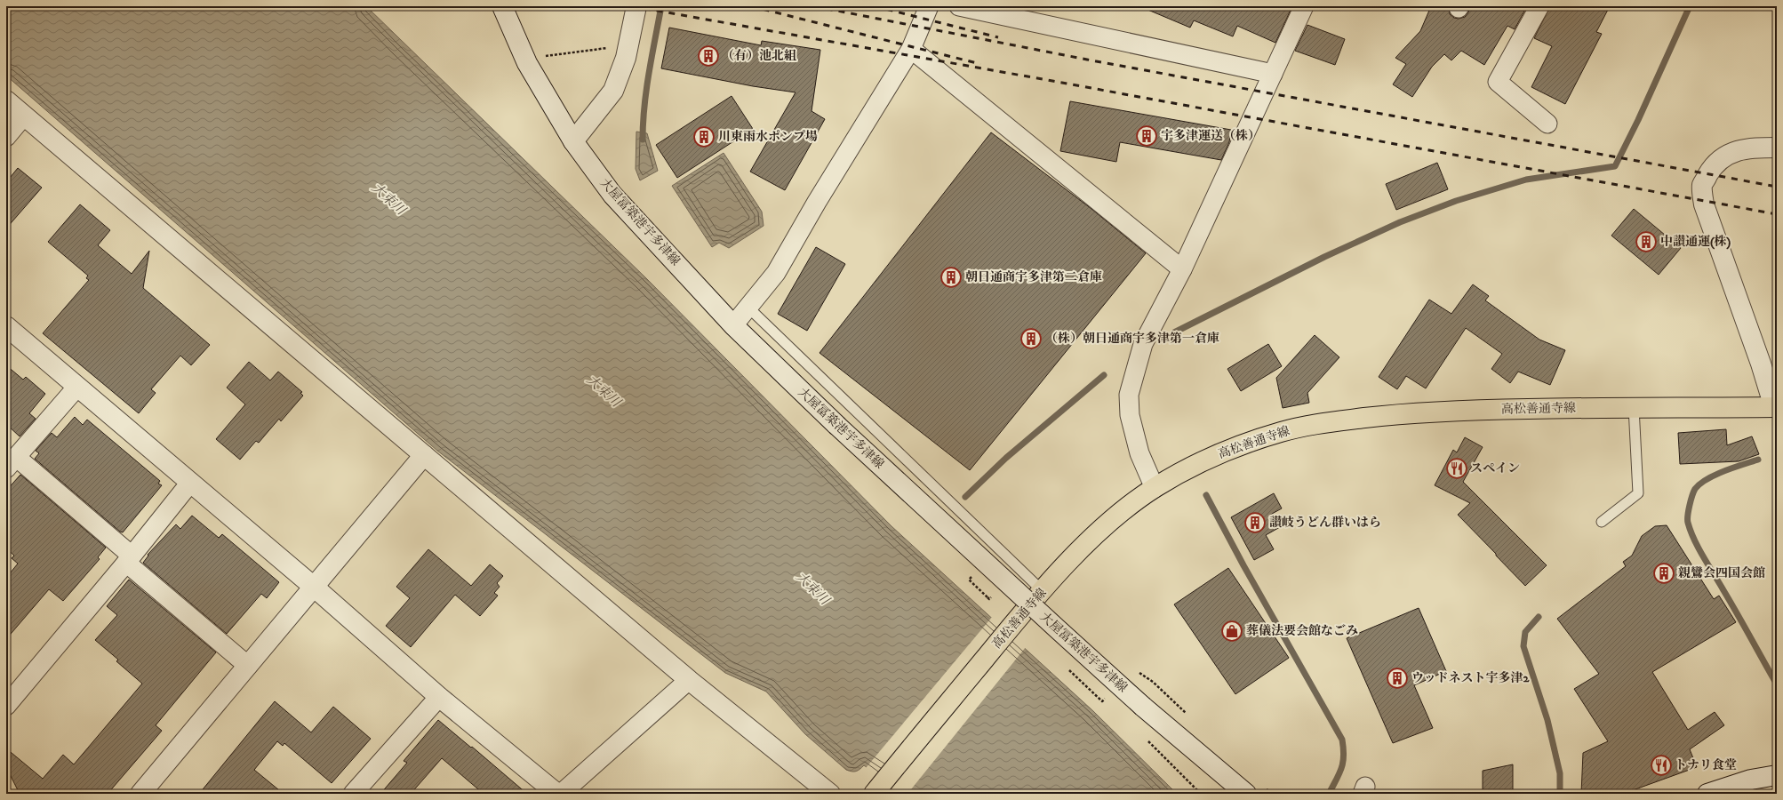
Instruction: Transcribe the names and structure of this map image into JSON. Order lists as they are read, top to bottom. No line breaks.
{"streets":{"main road":["高松善通寺線"],"street":["大屋冨築港宇多津線"]},"water":["大束川"],"places":{"building":["（有）池北組","宇多津運送（株）","川東雨水ポンプ場","中讃通運(株)","朝日通商宇多津第二倉庫","（株）朝日通商宇多津第一倉庫","讃岐うどん群いはら","親鸞会四国会館","ウッドネスト宇多津2"],"restaurant":["スペイン","トナリ食堂"],"shop":["葬儀法要会館なごみ"]}}
